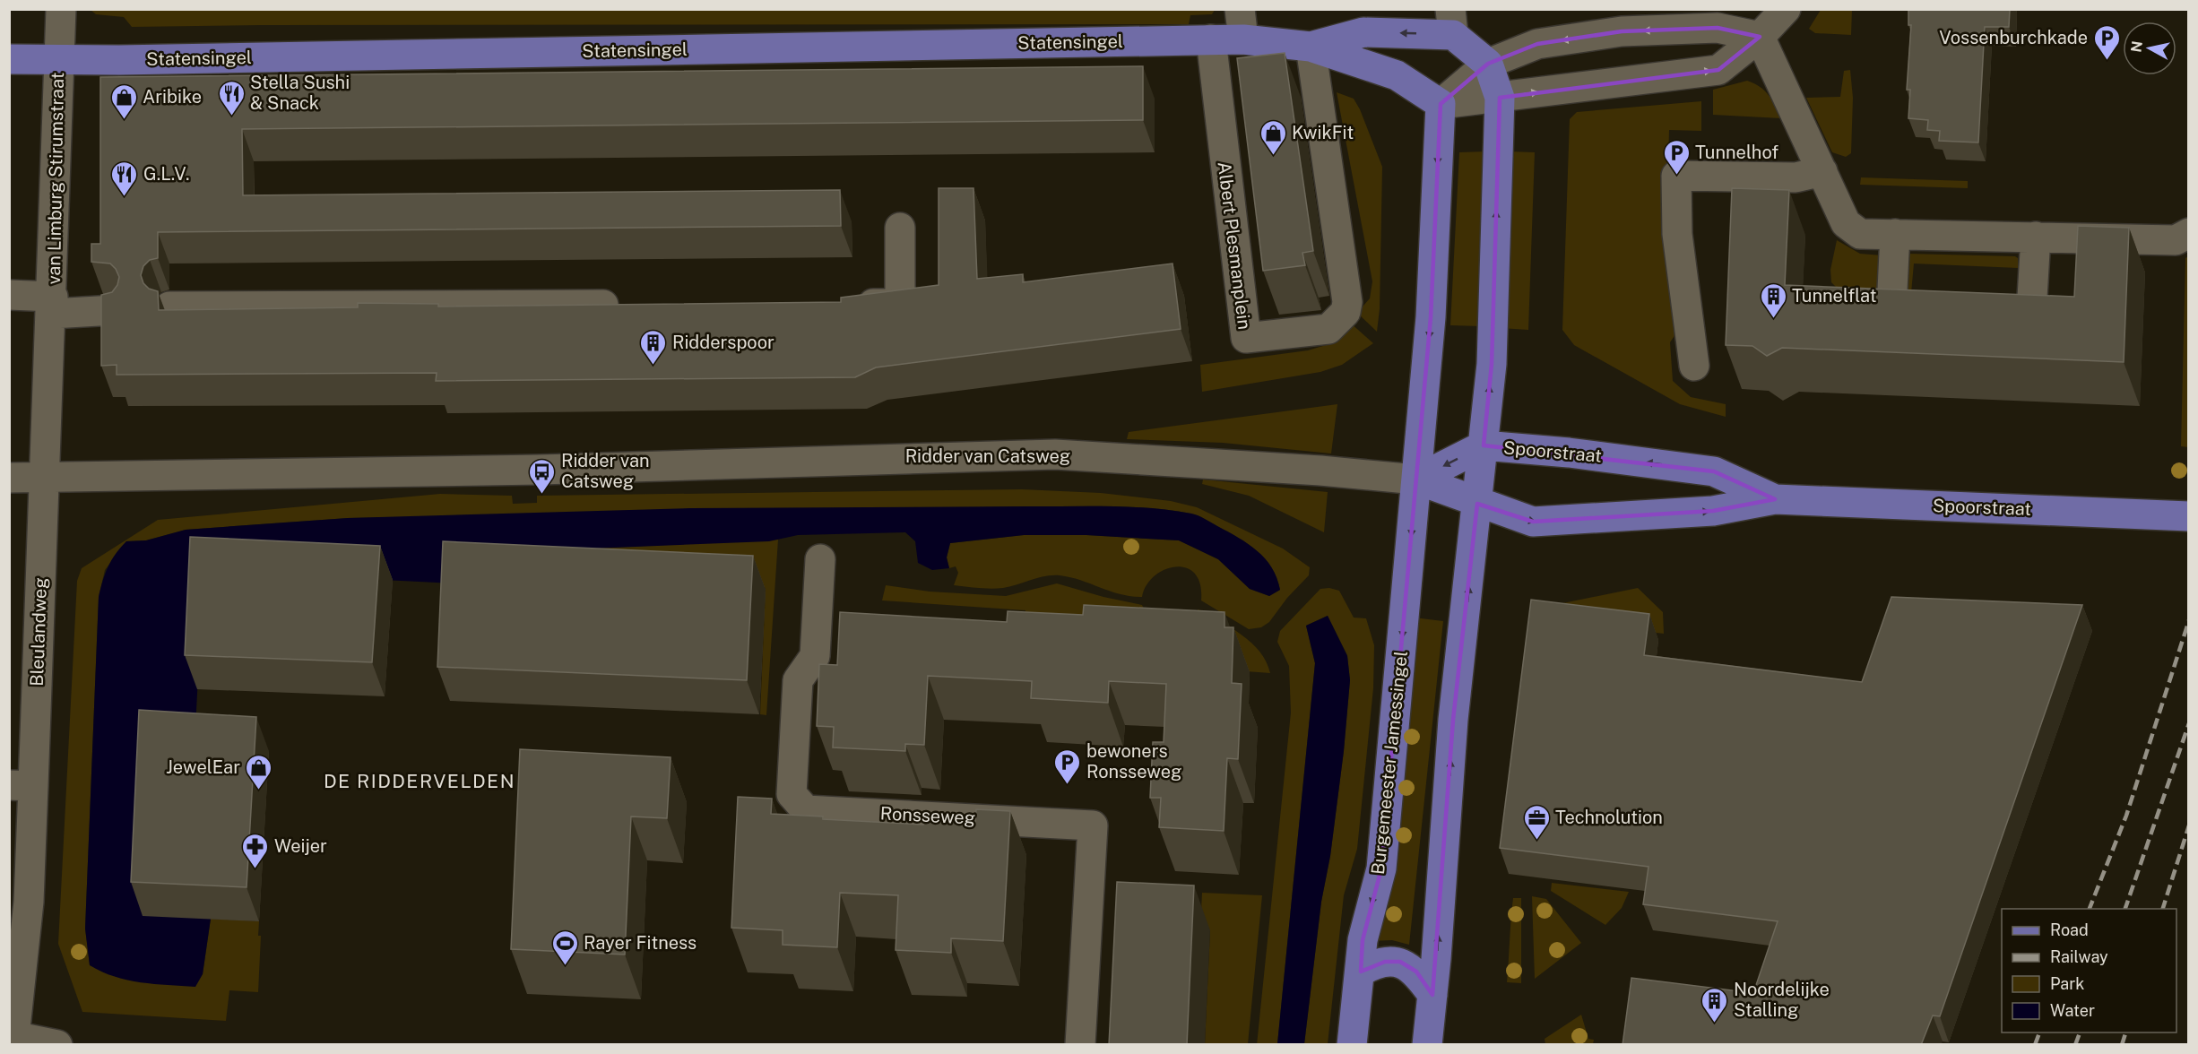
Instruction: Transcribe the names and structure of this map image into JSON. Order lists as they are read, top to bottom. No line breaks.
{"streets":{"main road":["Statensingel","Spoorstraat","Burgemeester Jamessingel"],"street":["van Limburg Stirumstraat","Albert Plesmanplein","Ridder van Catsweg","Bleulandweg","Ronsseweg"]},"crossings":[["Statensingel","van Limburg Stirumstraat"],["Statensingel","Albert Plesmanplein"],["van Limburg Stirumstraat","Ridder van Catsweg"],["van Limburg Stirumstraat","Bleulandweg"],["Ridder van Catsweg","Bleulandweg"],["Ridder van Catsweg","Burgemeester Jamessingel"]],"districts":["DE RIDDERVELDEN"],"places":{"parking":["Vossenburchkade","Tunnelhof","bewoners Ronsseweg"],"restaurant":["Stella Sushi & Snack","G.L.V."],"shop":["Aribike","KwikFit","JewelEar"],"building":["Tunnelflat","Ridderspoor","Noordelijke Stalling"],"bus stop":["Ridder van Catsweg"],"office":["Technolution"],"pharmacy":["Weijer"],"sports":["Rayer Fitness"]},"legend":["Road","Railway","Park","Water"],"north":"left"}
